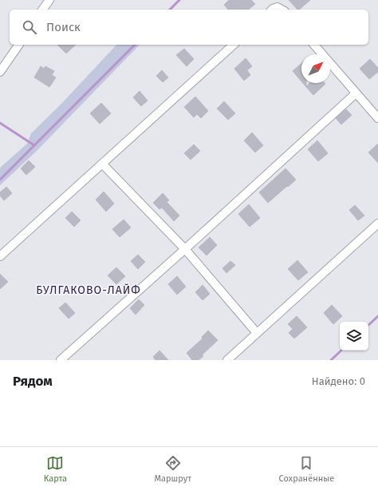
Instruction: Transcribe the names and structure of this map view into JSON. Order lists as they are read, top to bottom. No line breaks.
{"districts":["БУЛГАКОВО-ЛАЙФ"],"north":"top right","page":{"search":"Поиск","heading":["Рядом","Найдено: 0"],"nav":["Карта","Маршрут","Сохранённые"]}}
